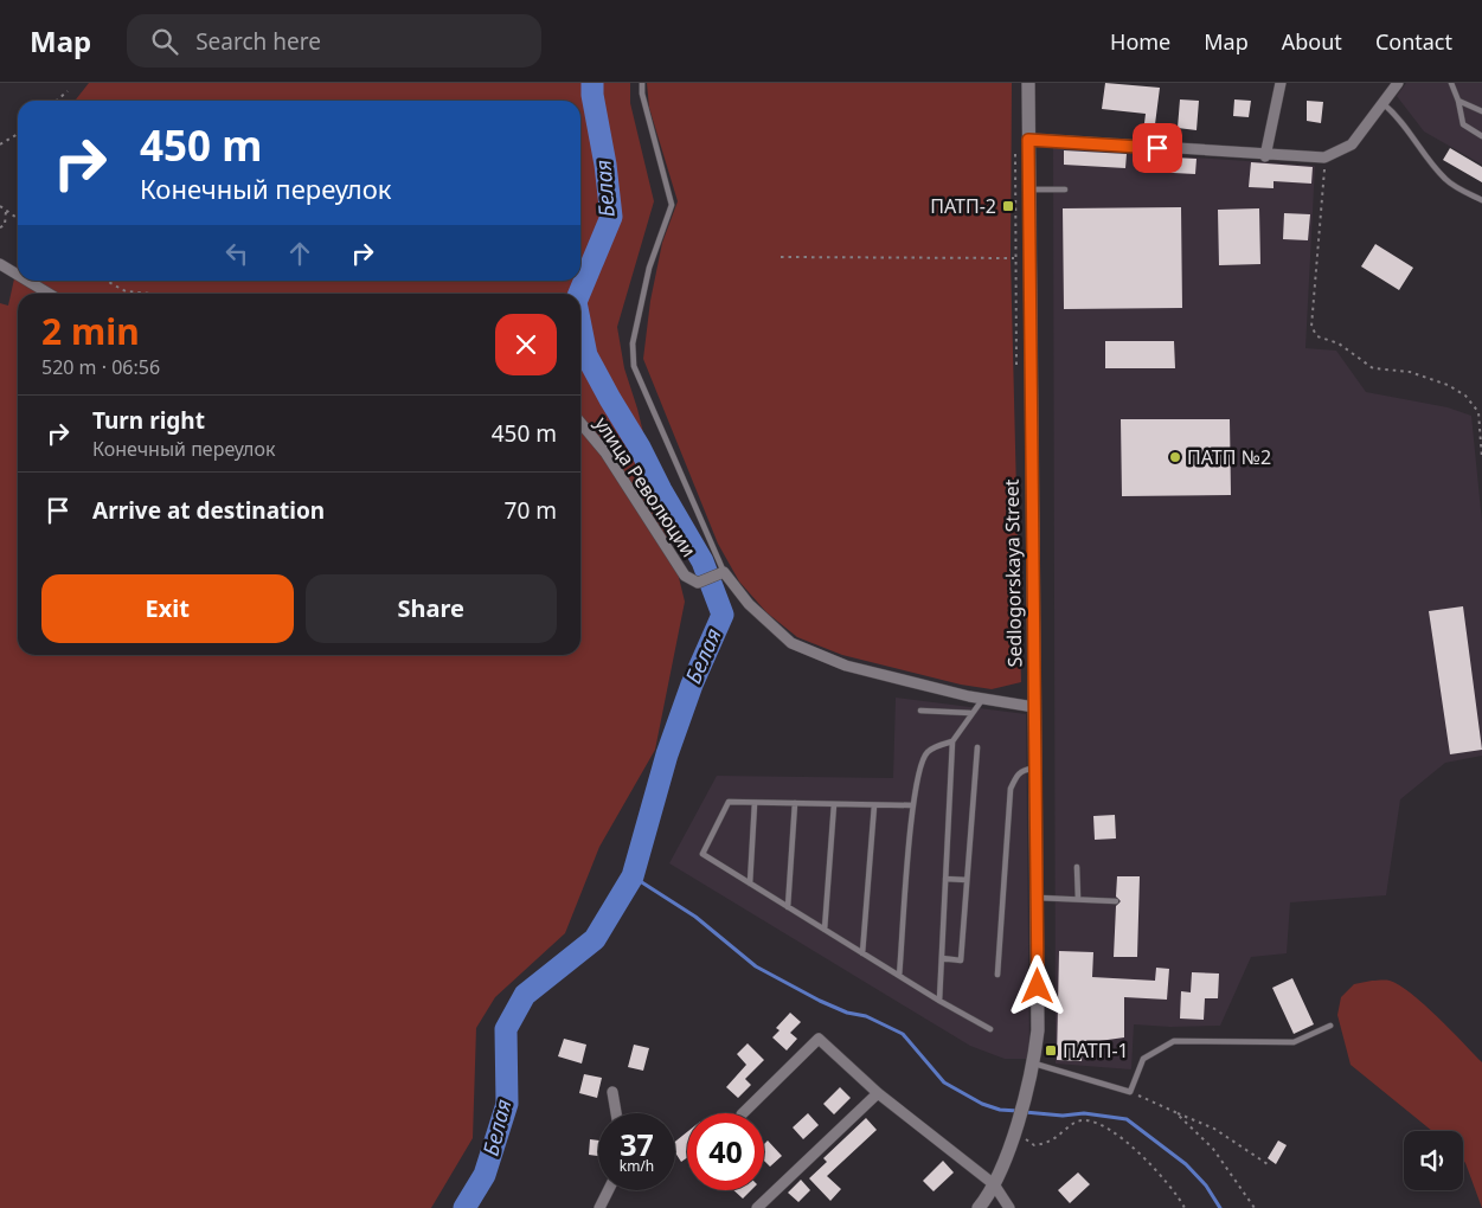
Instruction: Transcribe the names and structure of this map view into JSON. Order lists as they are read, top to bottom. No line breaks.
{"streets":{"street":["улица Революции","Sedlogorskaya Street"]},"water":["Белая"],"places":{"transit":["ПАТП-2","ПАТП-1"],"other":["ПАТП №2"]},"page":{"header":"Map","search":"Search here","nav":["Home","Map","About","Contact"],"turn":["450 m","Конечный переулок"],"heading":["2 min","520 m · 06:56"],"list":[{"name":"Turn right","note":"Конечный переулок","value":"450 m"},{"name":"Arrive at destination","value":"70 m"}],"buttons":["Exit","Share"],"speed":"37 km/h","limit":"40"}}
